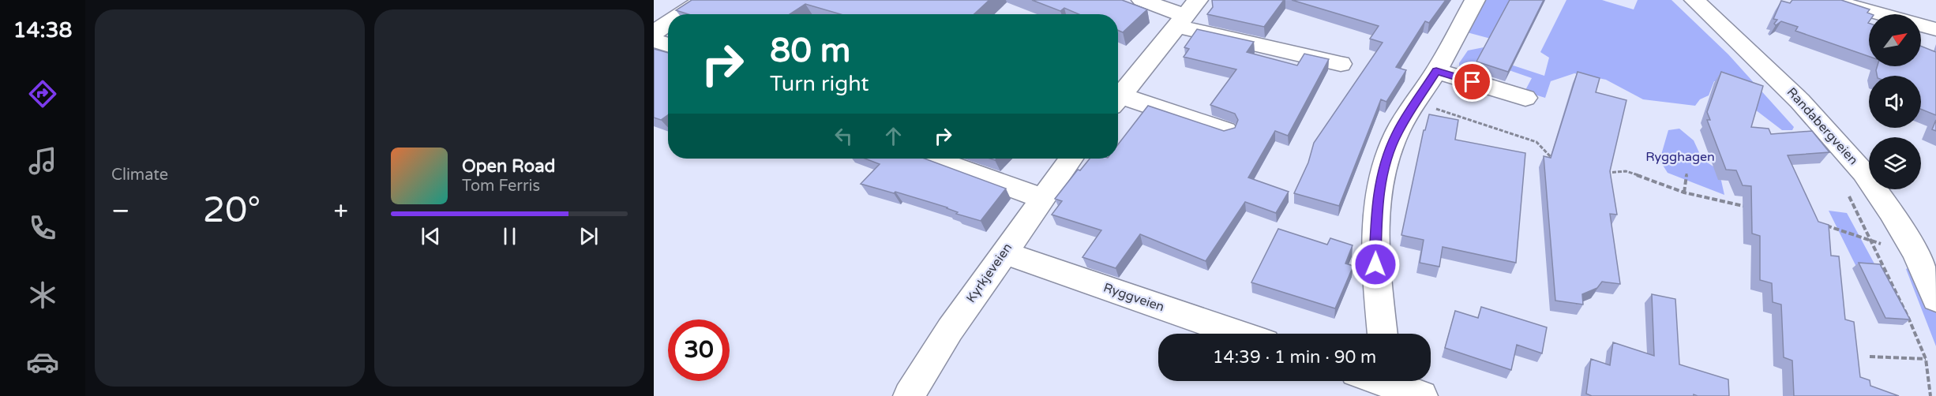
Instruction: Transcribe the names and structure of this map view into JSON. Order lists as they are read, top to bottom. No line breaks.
{"streets":{"street":["Randabergveien","Kyrkjeveien","Ryggveien"]},"crossings":[["Kyrkjeveien","Ryggveien"]],"parks":["Rygghagen"],"north":"top right","page":{"tabs":"14:38","tile":"Climate","turn":["80 m","Turn right"],"song":["Open Road","Tom Ferris"],"heat":["−","20°","+"],"limit":"30","trip":"14:39 · 1 min · 90 m"}}
